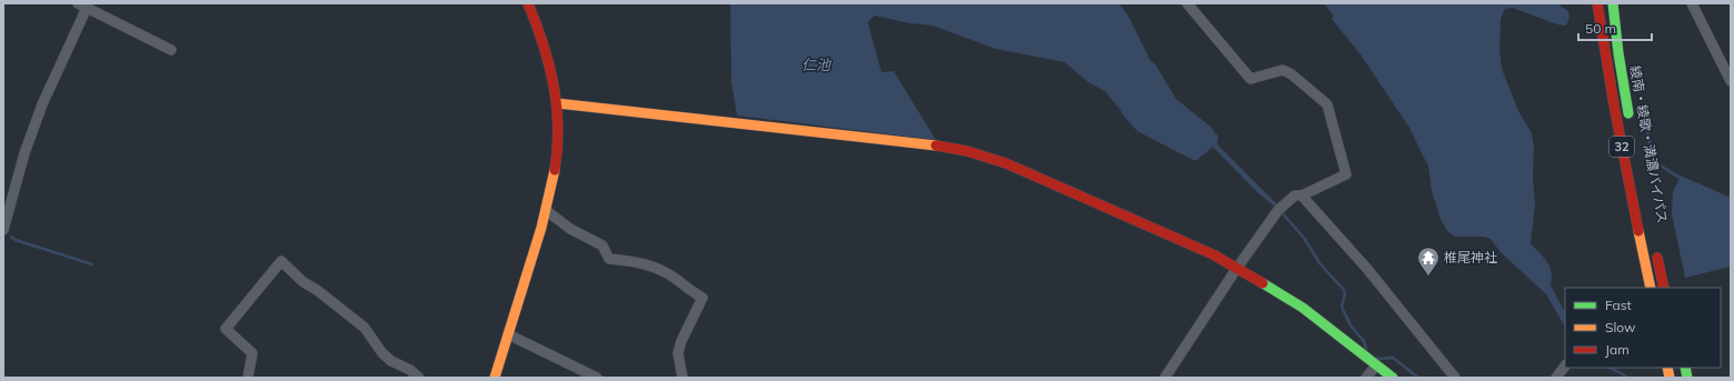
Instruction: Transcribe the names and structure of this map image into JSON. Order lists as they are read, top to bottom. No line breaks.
{"streets":{"main road":["綾南・綾歌・満濃バイパス","32"]},"water":["仁池"],"places":{"temple":["椎尾神社"]},"legend":["Fast","Slow","Jam"],"scale_bar":"50 m"}
